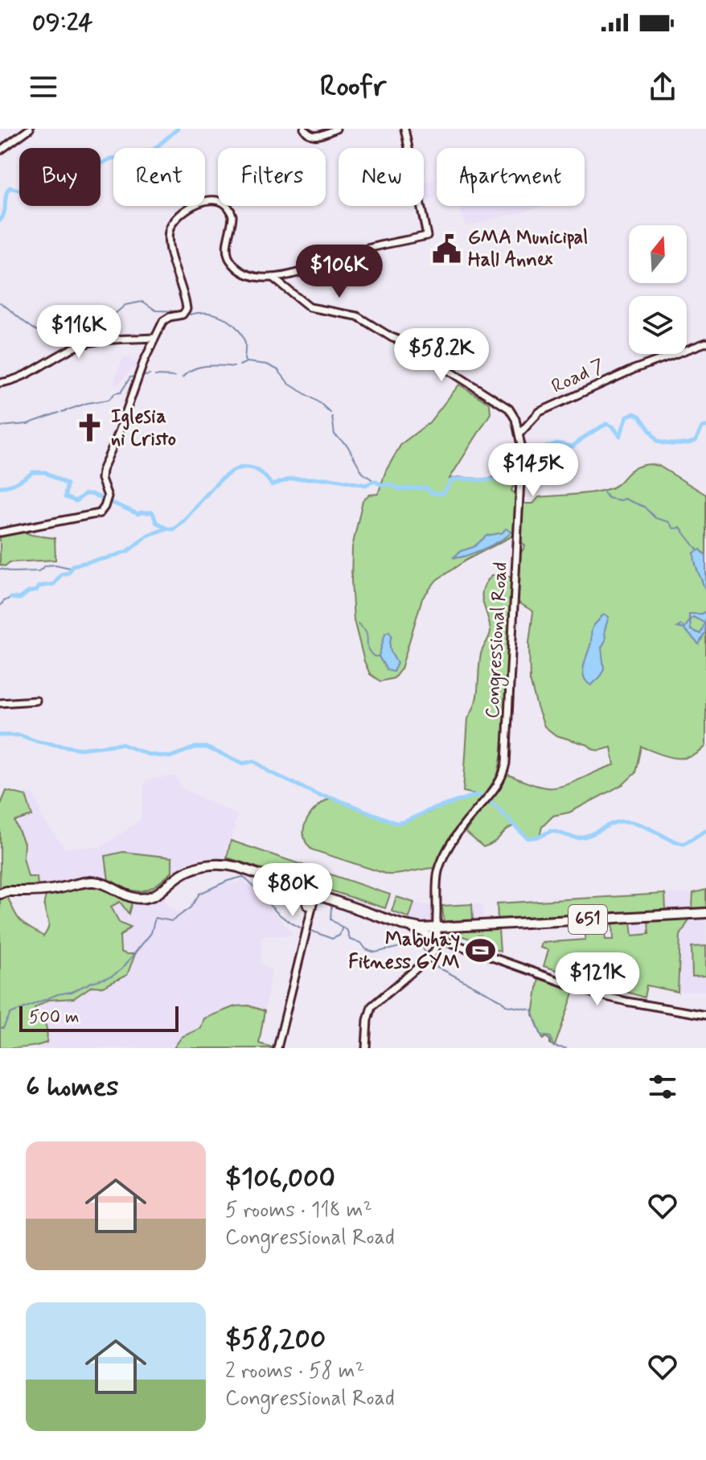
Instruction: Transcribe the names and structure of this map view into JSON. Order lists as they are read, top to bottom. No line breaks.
{"streets":{"highway":["651"],"main road":["Road 7","Congressional Road"]},"crossings":[["Road 7","Congressional Road"],["Congressional Road","651"]],"places":{"public building":["GMA Municipal Hall Annex"],"church":["Iglesia ni Cristo"],"sports":["Mabuhay Fitness GYM"]},"scale_bar":"500 m","north":"top","page":{"status":"09:24","header":"Roofr","chip":["Buy","Rent","Filters","New","Apartment"],"price":["$106K","$116K","$58.2K","$145K","$80K","$121K"],"scale":"500 m","heading":"6 homes","list":[{"name":"$106,000","note":"5 rooms · 118 m² · Congressional Road"},{"name":"$58,200","note":"2 rooms · 58 m² · Congressional Road"}]}}
